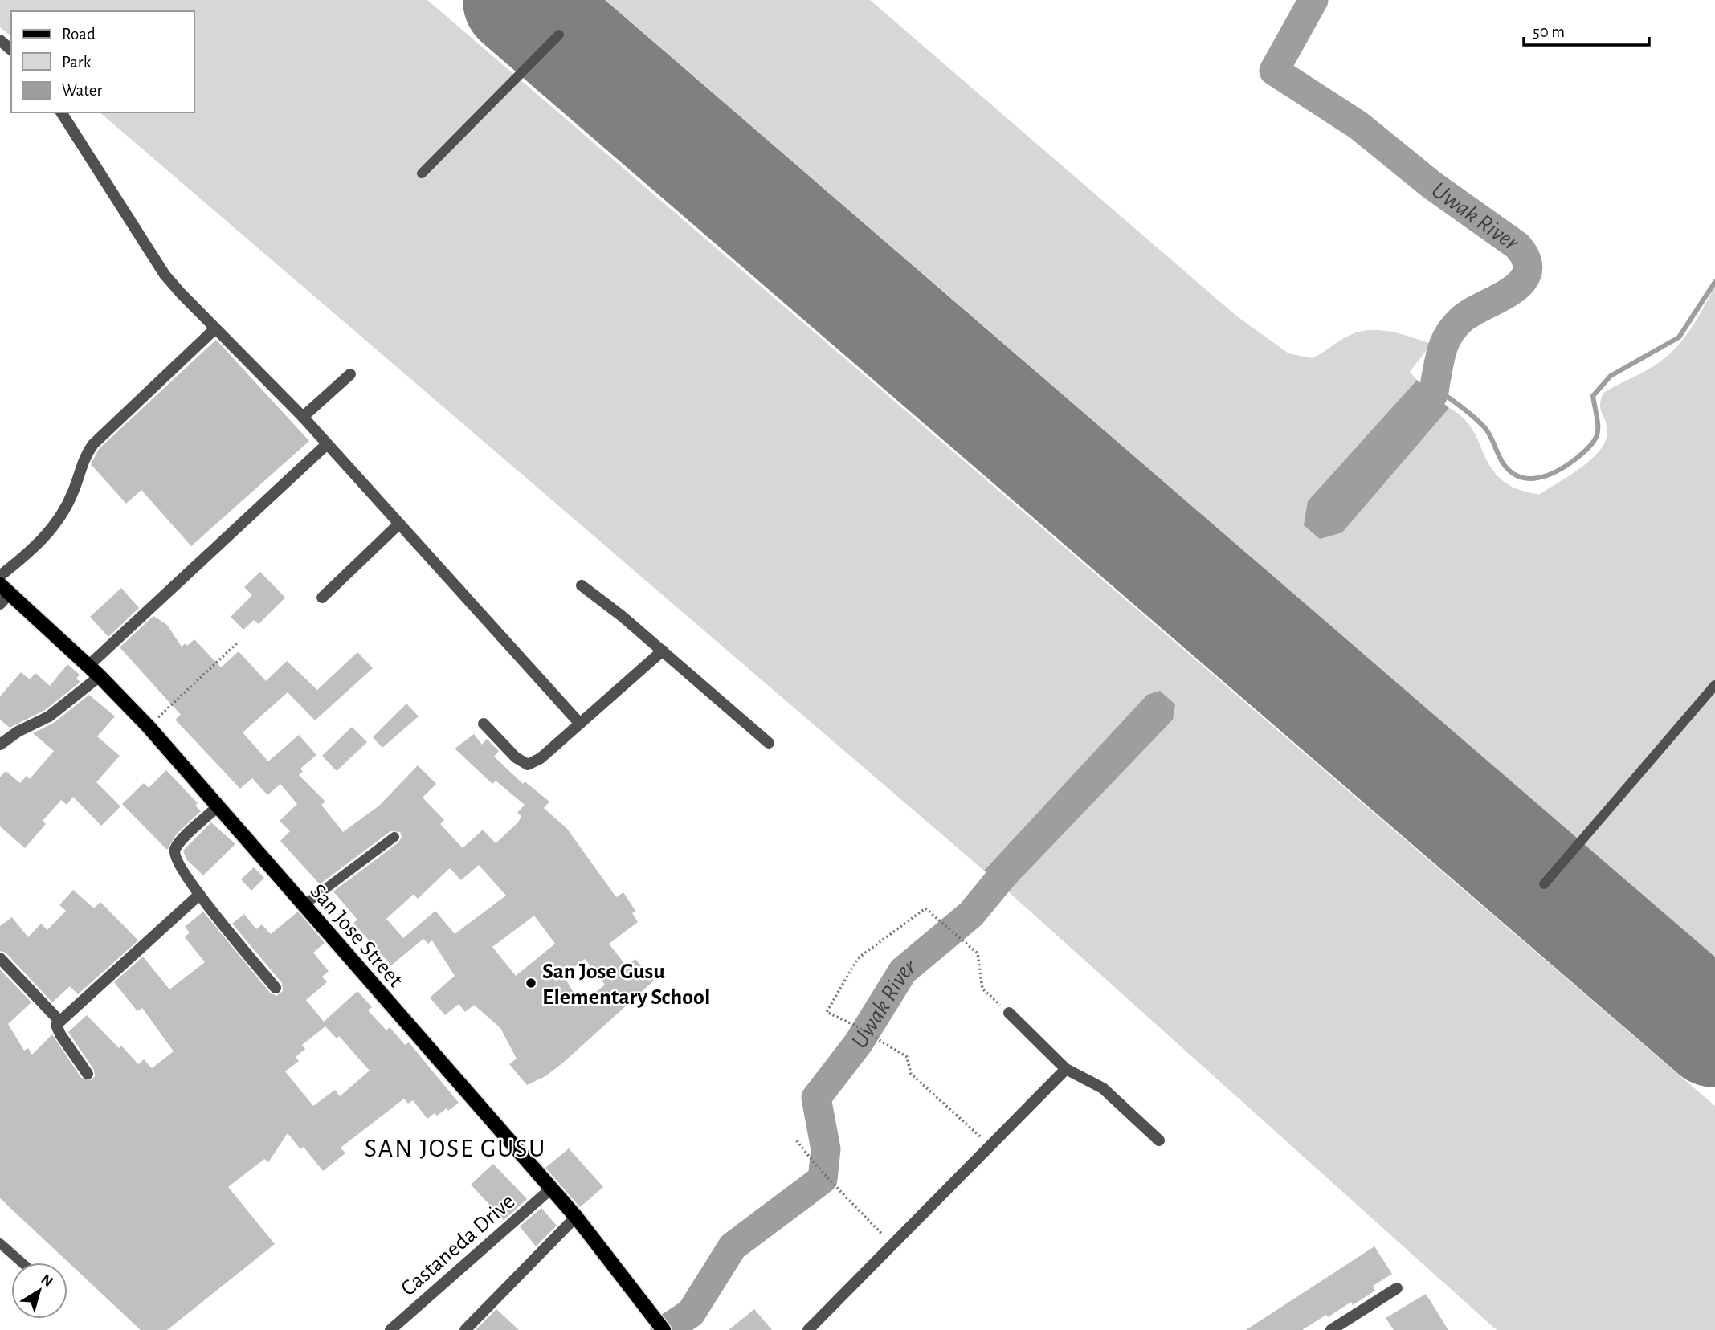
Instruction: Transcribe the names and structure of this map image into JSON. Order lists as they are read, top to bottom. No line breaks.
{"streets":{"main road":["San Jose Street"],"street":["Castaneda Drive"]},"crossings":[["San Jose Street","Castaneda Drive"]],"districts":["SAN JOSE GUSU"],"water":["Uwak River"],"places":["San Jose Gusu Elementary School"],"legend":["Road","Park","Water"],"scale_bar":"50 m","north":"top right"}
